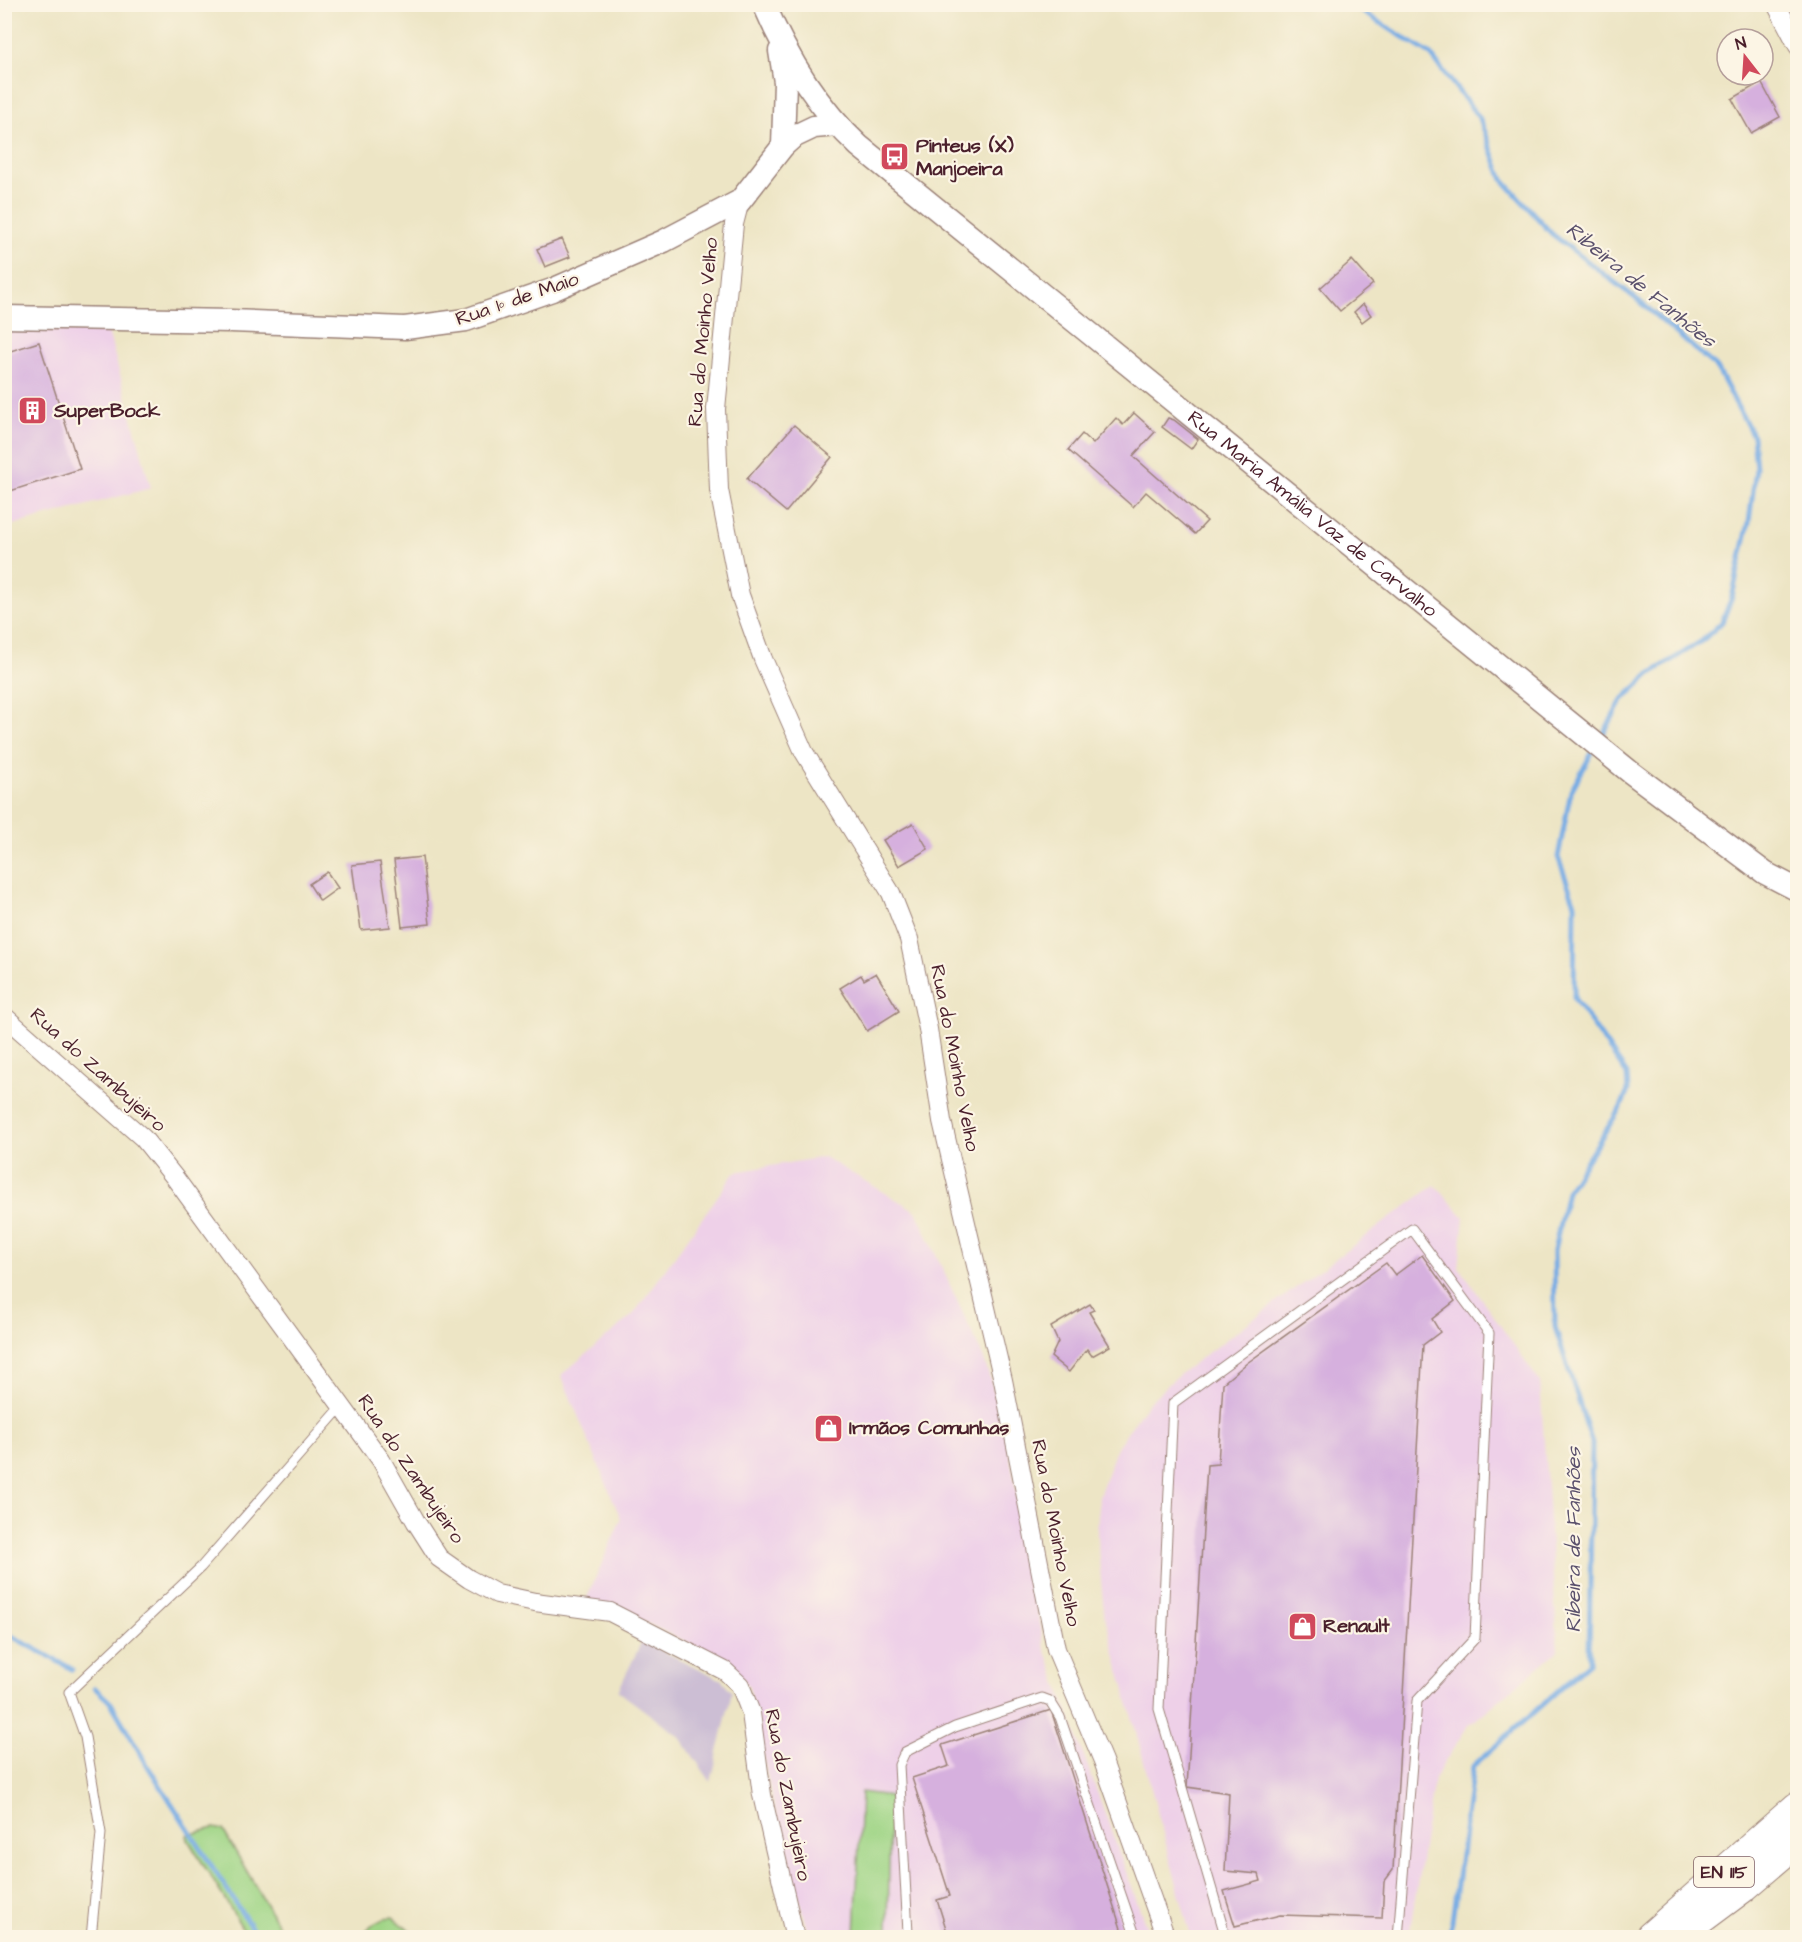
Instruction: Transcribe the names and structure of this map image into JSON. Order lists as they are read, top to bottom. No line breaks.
{"streets":{"highway":["EN 115"],"street":["Rua 1º de Maio","Rua do Moinho Velho","Rua Maria Amália Vaz de Carvalho","Rua do Zambujeiro"]},"crossings":[["Rua 1º de Maio","Rua do Moinho Velho"],["Rua 1º de Maio","Rua Maria Amália Vaz de Carvalho"]],"water":["Ribeira de Fanhões"],"places":{"bus stop":["Pinteus (X) Manjoeira"],"building":["SuperBock"],"shop":["Irmãos Comunhas","Renault"]},"north":"top"}
